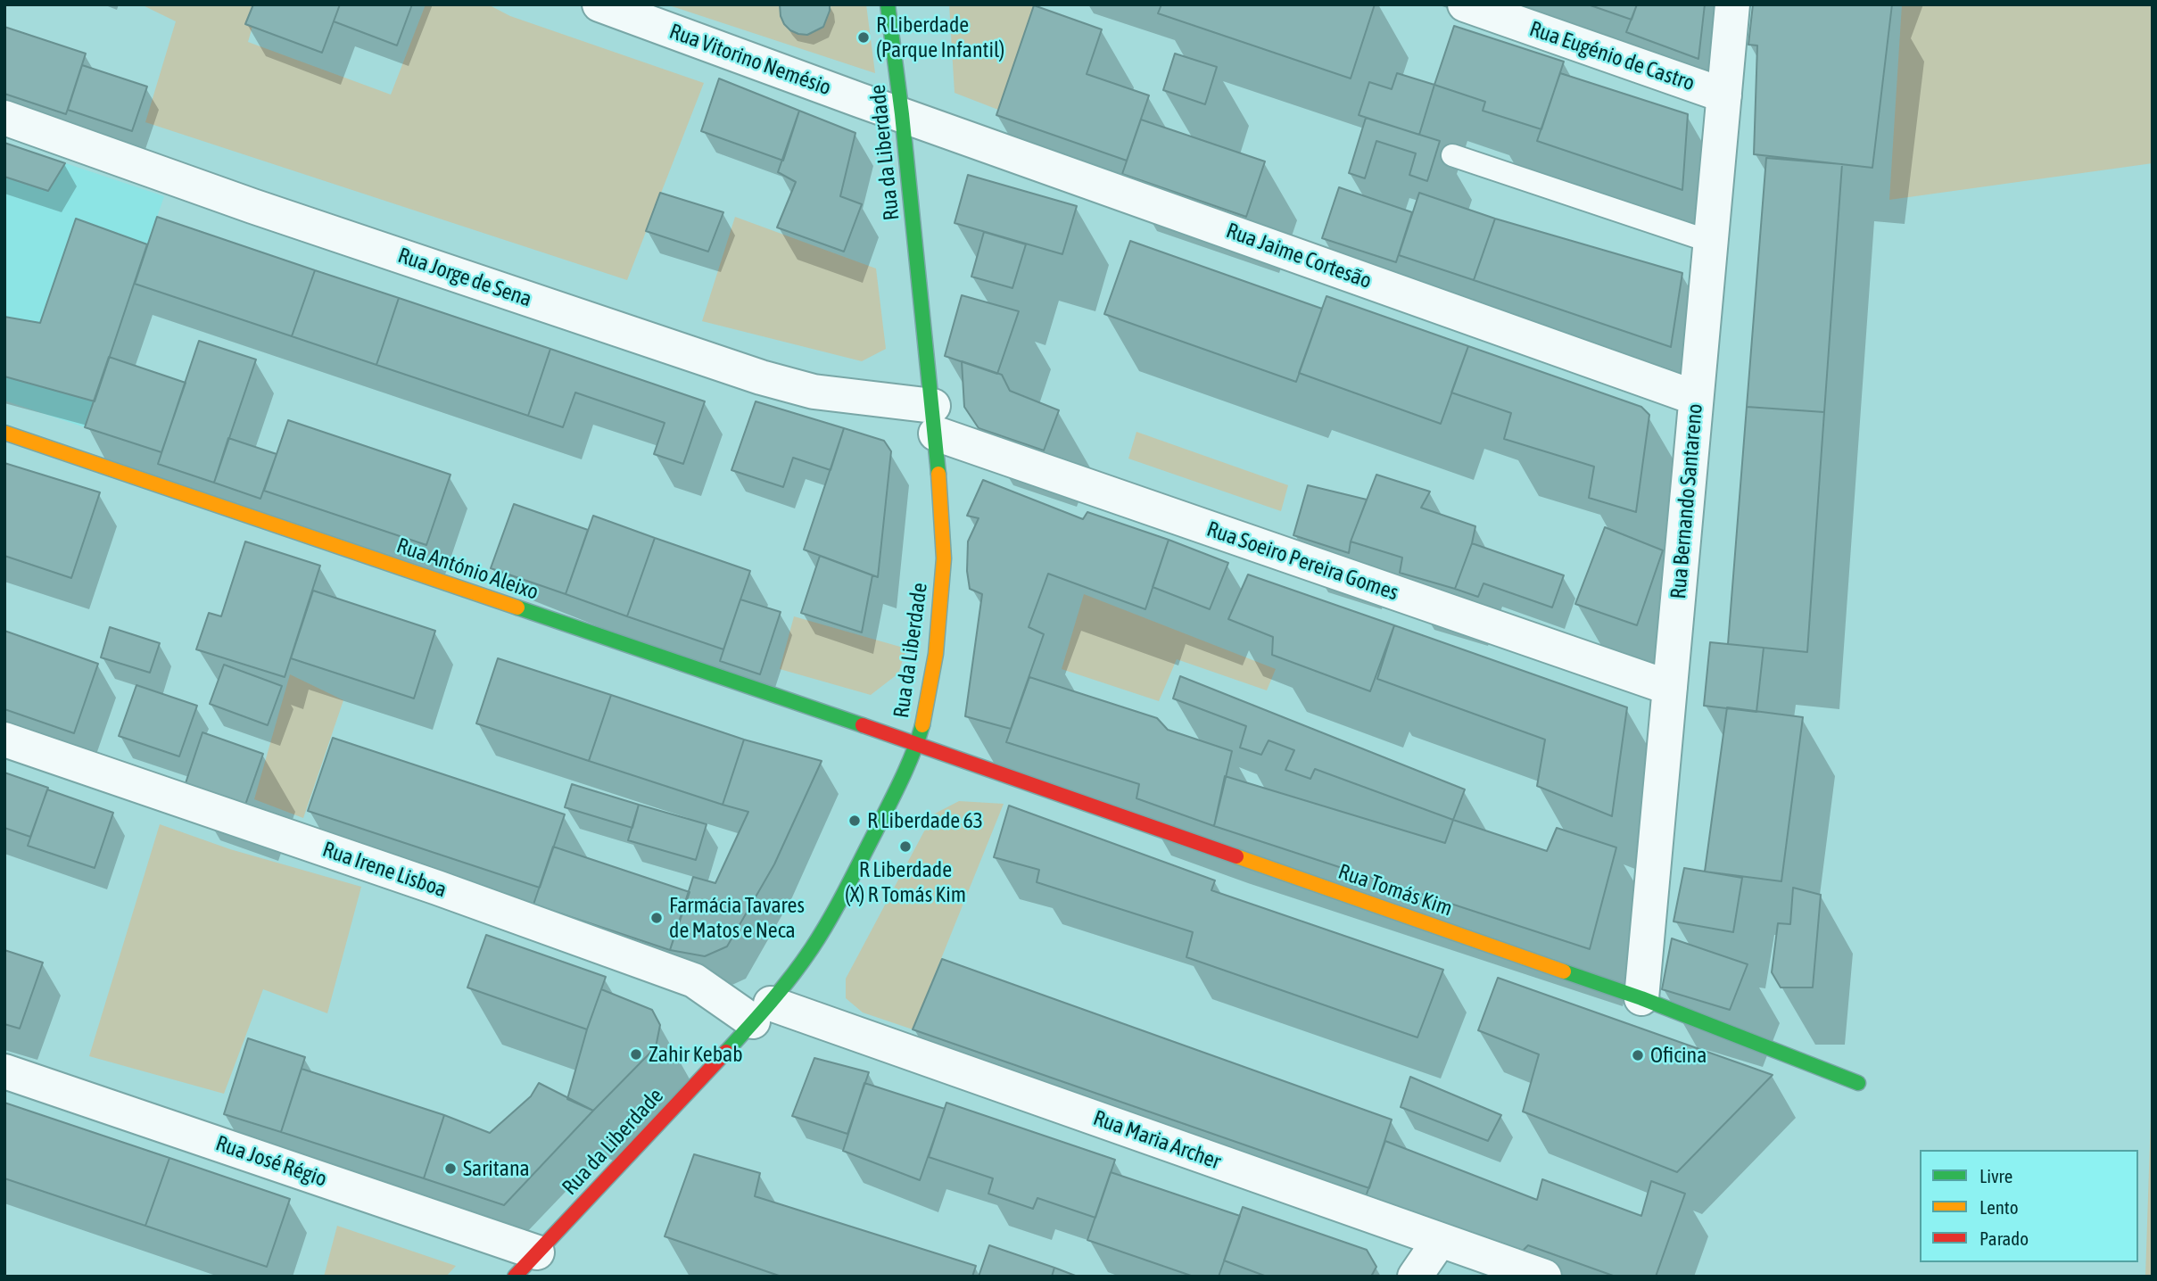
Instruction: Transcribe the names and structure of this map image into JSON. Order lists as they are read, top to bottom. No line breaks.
{"streets":{"street":["Rua Eugénio de Castro","Rua Vitorino Nemésio","Rua da Liberdade","Rua Jaime Cortesão","Rua Jorge de Sena","Rua Bernando Santareno","Rua Soeiro Pereira Gomes","Rua António Aleixo","Rua Irene Lisboa","Rua Tomás Kim","Rua Maria Archer","Rua José Régio"]},"crossings":[["Rua Eugénio de Castro","Rua Bernando Santareno"],["Rua Vitorino Nemésio","Rua da Liberdade"],["Rua Vitorino Nemésio","Rua Jaime Cortesão"],["Rua da Liberdade","Rua Jaime Cortesão"],["Rua da Liberdade","Rua Jorge de Sena"],["Rua da Liberdade","Rua Soeiro Pereira Gomes"],["Rua da Liberdade","Rua António Aleixo"],["Rua da Liberdade","Rua Irene Lisboa"],["Rua da Liberdade","Rua Tomás Kim"],["Rua da Liberdade","Rua Maria Archer"],["Rua da Liberdade","Rua José Régio"],["Rua Jaime Cortesão","Rua Bernando Santareno"],["Rua Jorge de Sena","Rua Soeiro Pereira Gomes"],["Rua Bernando Santareno","Rua Soeiro Pereira Gomes"],["Rua Bernando Santareno","Rua Tomás Kim"],["Rua António Aleixo","Rua Tomás Kim"],["Rua Irene Lisboa","Rua Maria Archer"]],"places":["R Liberdade (Parque Infantil)","R Liberdade 63","R Liberdade (X) R Tomás Kim","Farmácia Tavares de Matos e Neca","Zahir Kebab","Oficina","Saritana"],"legend":["Livre","Lento","Parado"]}
